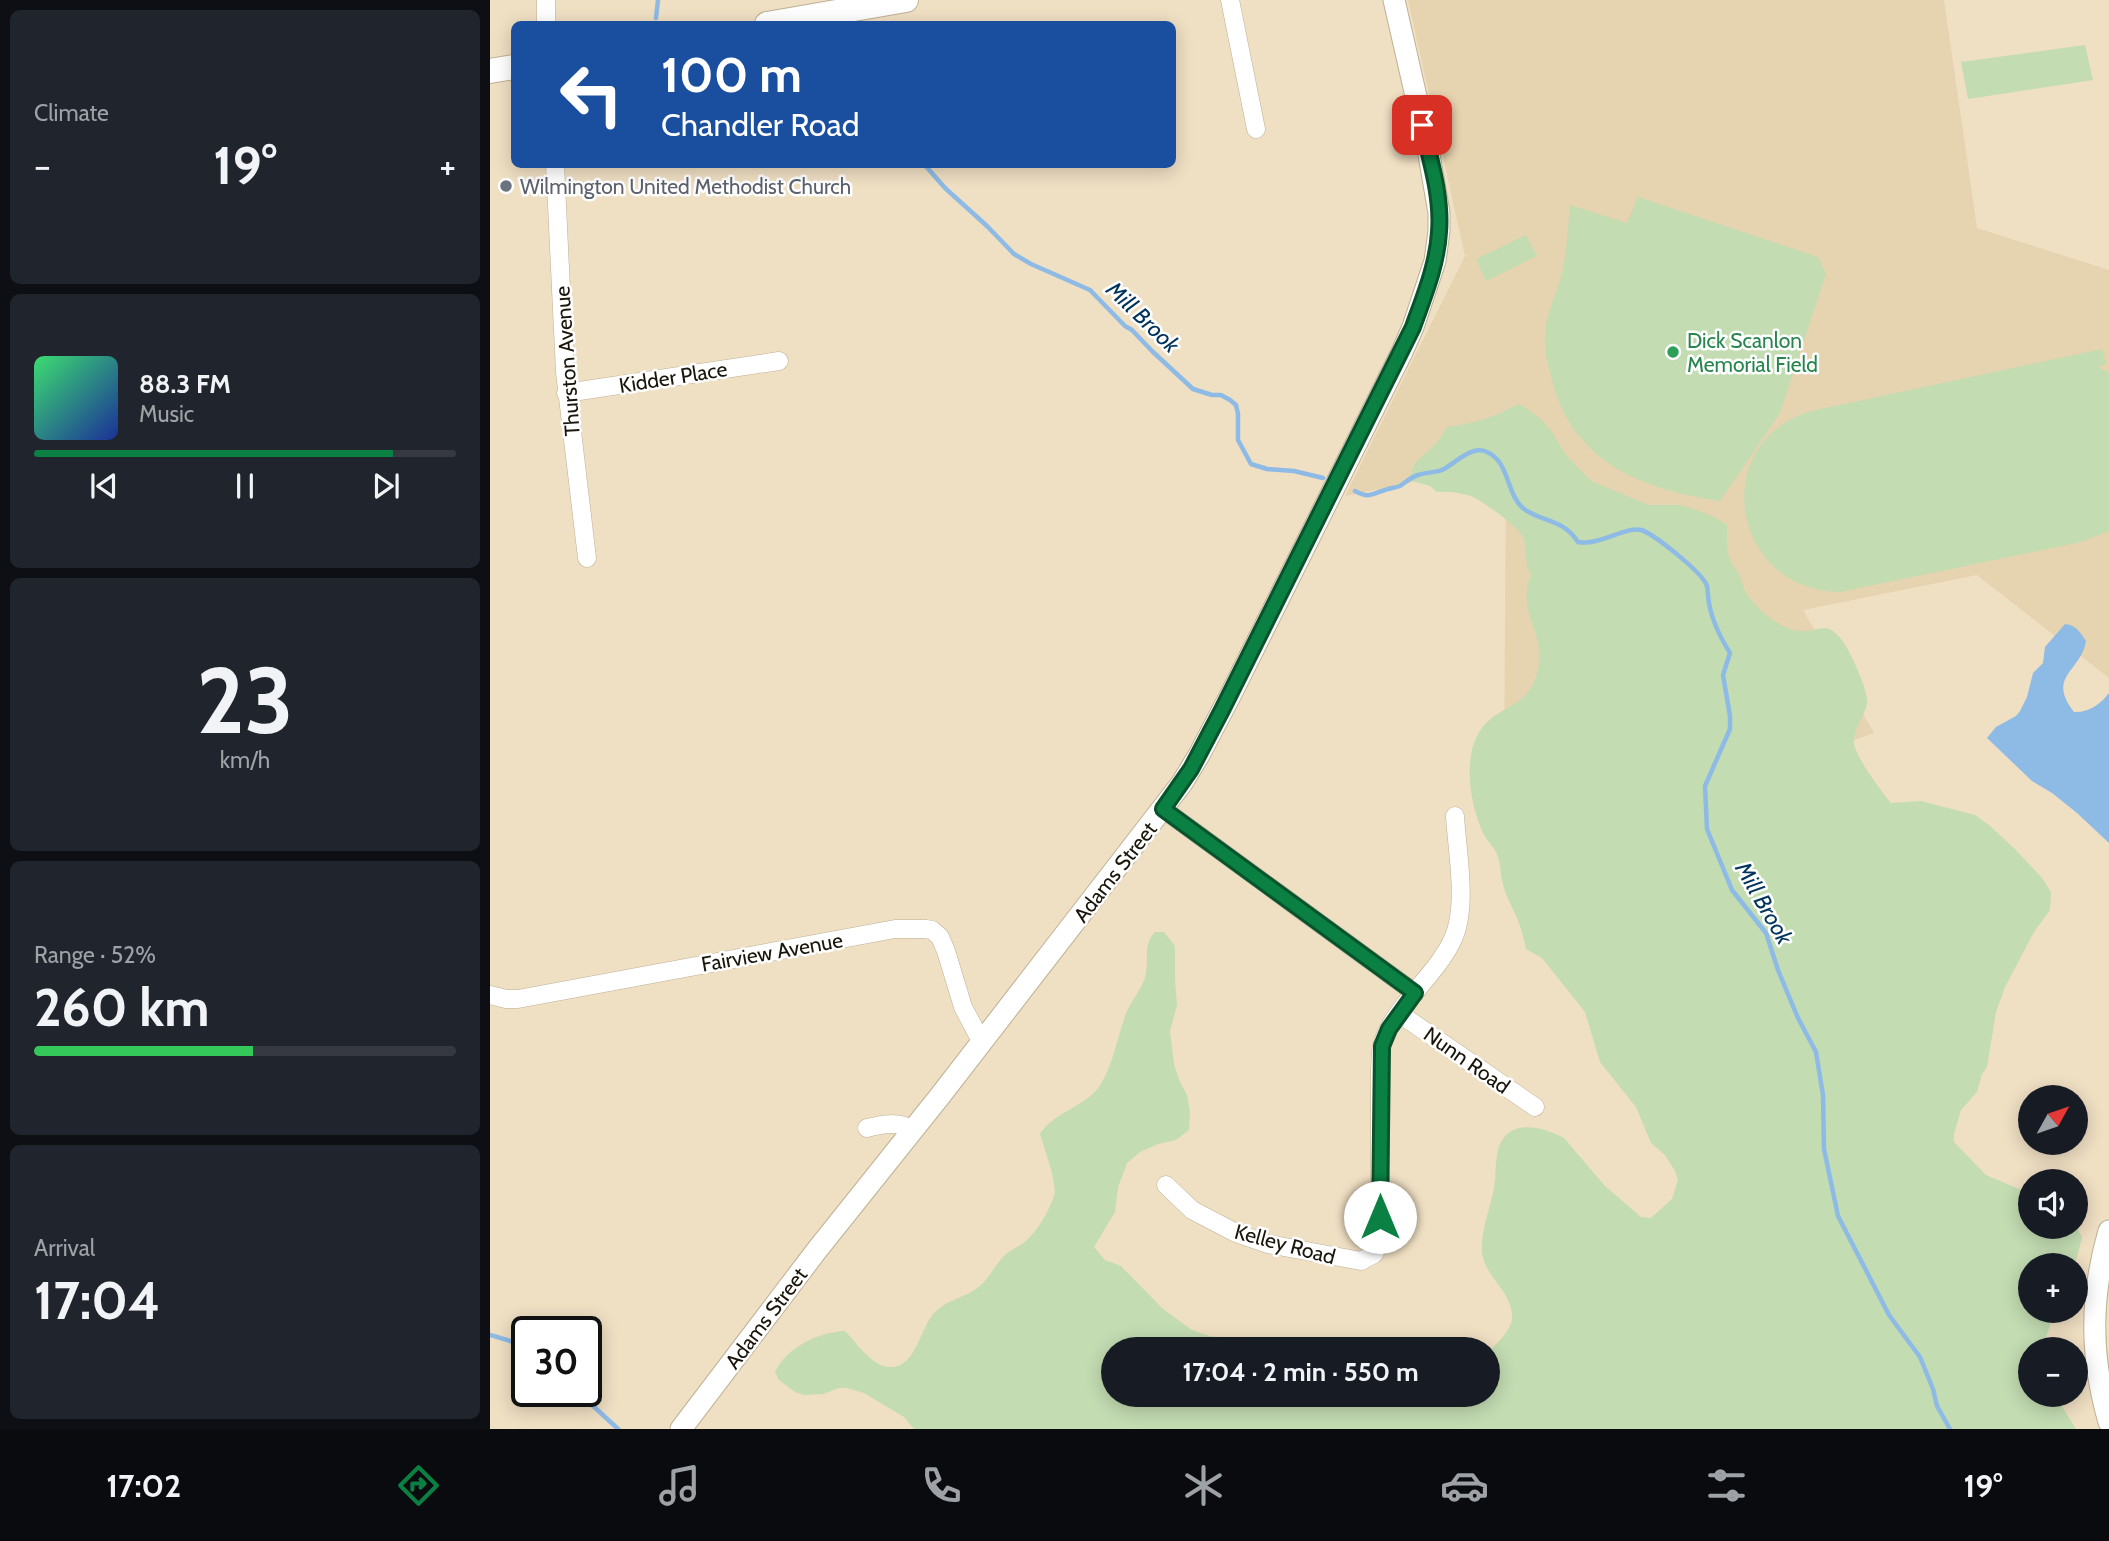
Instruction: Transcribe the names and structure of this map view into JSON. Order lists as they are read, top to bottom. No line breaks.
{"streets":{"street":["Thurston Avenue","Kidder Place","Adams Street","Fairview Avenue","Nunn Road","Kelley Road"]},"crossings":[["Thurston Avenue","Kidder Place"],["Adams Street","Fairview Avenue"],["Nunn Road","Kelley Road"]],"water":["Mill Brook"],"places":["Wilmington United Methodist Church","Dick Scanlon Memorial Field"],"north":"top right","page":{"tile":["Climate",["23","km/h"],["Range · 52%","260 km"],["Arrival","17:04"]],"turn":["100 m","Chandler Road"],"heat":["−","19°","+"],"song":["88.3 FM","Music"],"map_buttons":["+","−"],"limit":"30","trip":"17:04 · 2 min · 550 m","tabs":["17:02","19°"]}}
